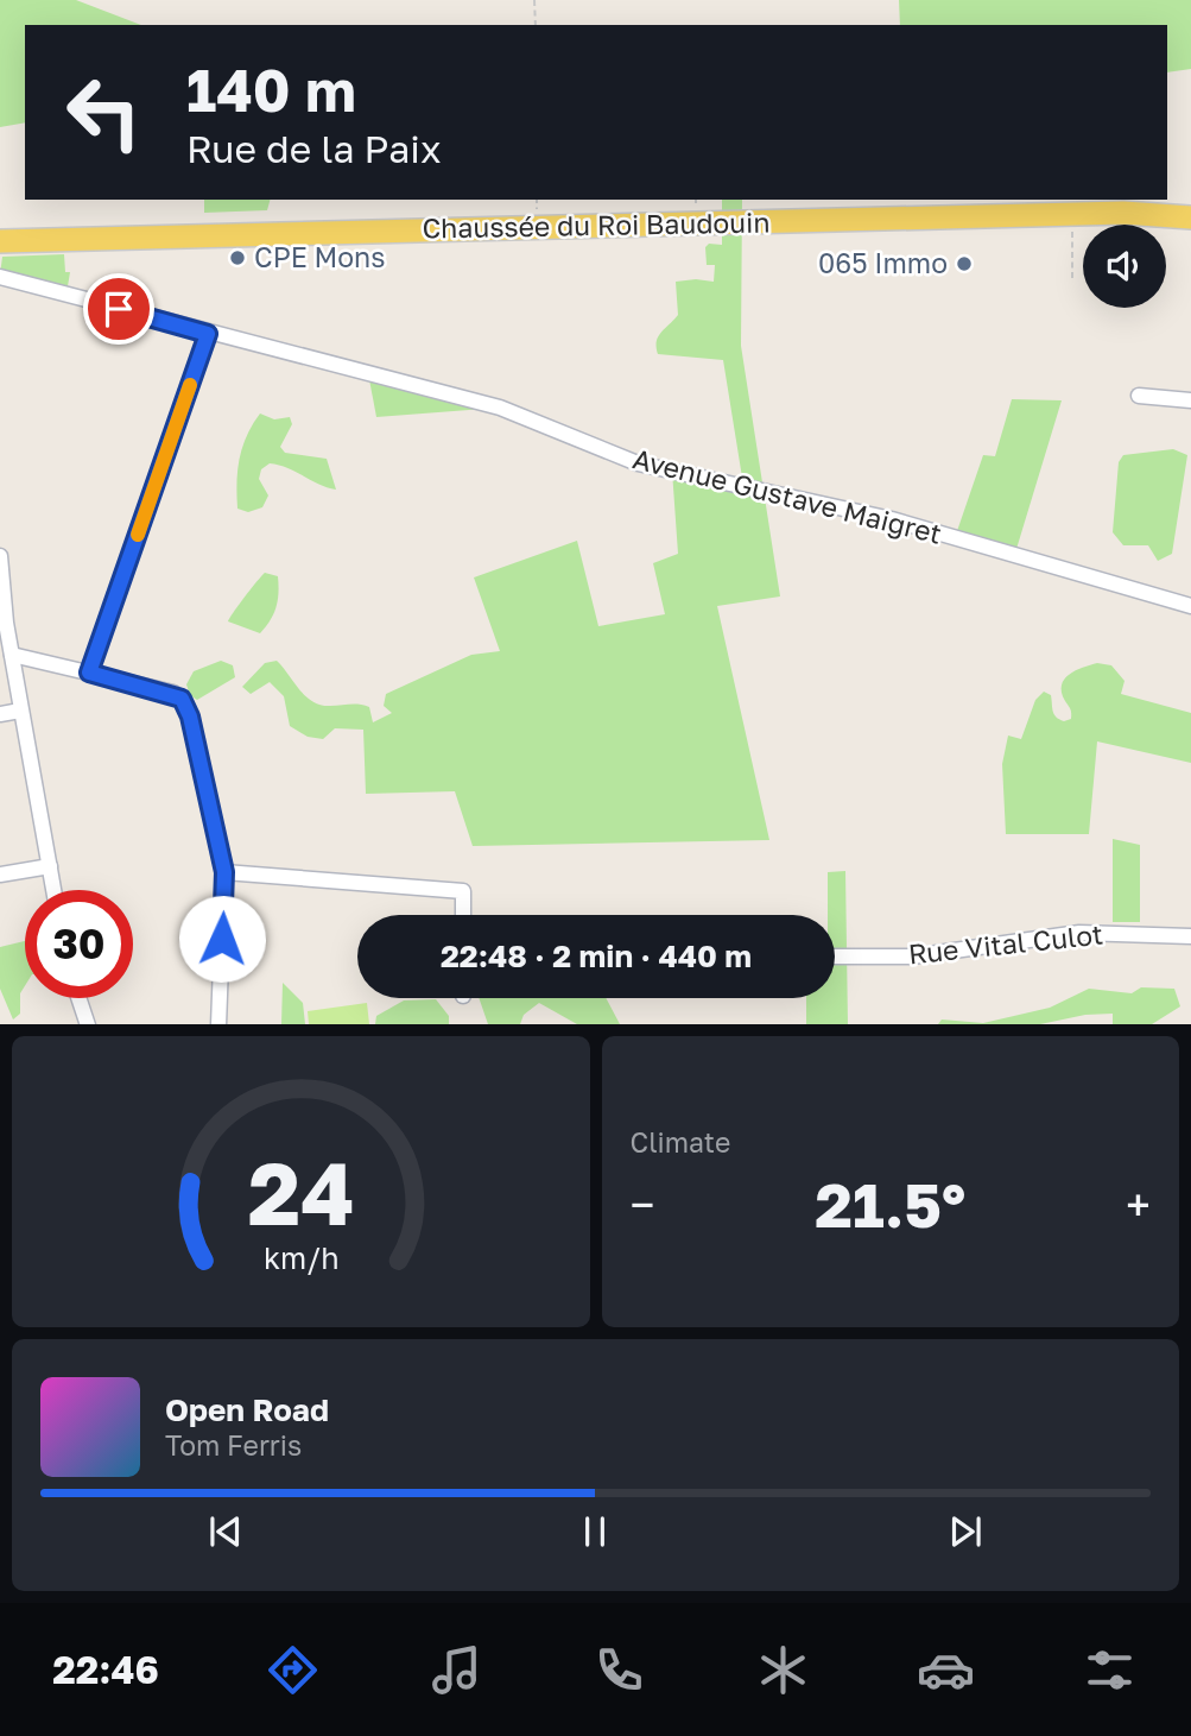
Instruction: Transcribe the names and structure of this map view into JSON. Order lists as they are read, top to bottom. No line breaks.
{"streets":{"main road":["Chaussée du Roi Baudouin"],"street":["Avenue Gustave Maigret","Rue Vital Culot"]},"places":["CPE Mons","065 Immo"],"page":{"turn":["140 m","Rue de la Paix"],"limit":"30","trip":"22:48 · 2 min · 440 m","tile":"Climate","heat":["−","21.5°","+"],"song":["Open Road","Tom Ferris"],"tabs":"22:46","gauge":["24","km/h"]}}
